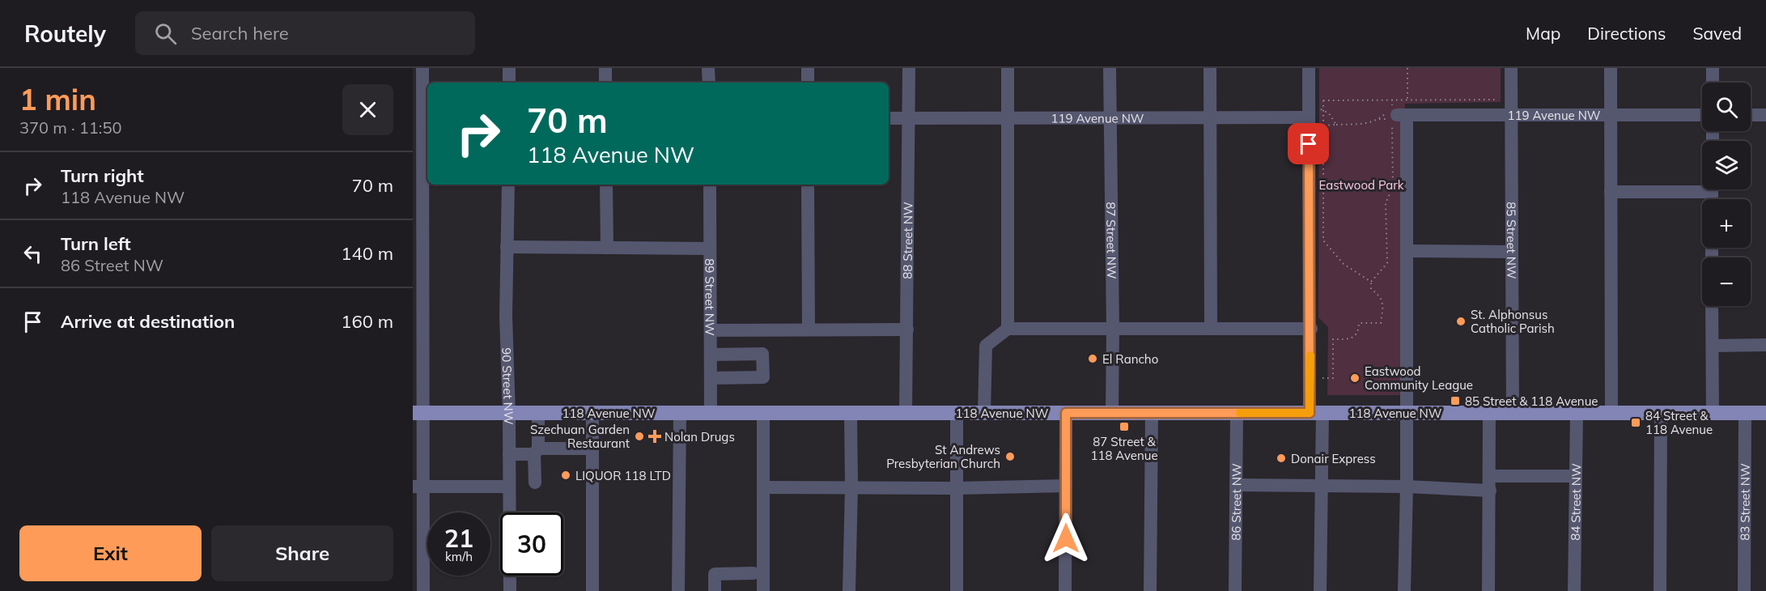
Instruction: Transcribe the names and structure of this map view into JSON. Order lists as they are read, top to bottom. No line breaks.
{"streets":{"main road":["118 Avenue NW"],"street":["119 Avenue NW","88 Street NW","87 Street NW","85 Street NW","89 Street NW","90 Street NW","86 Street NW","84 Street NW","83 Street NW"]},"crossings":[["119 Avenue NW","88 Street NW"],["119 Avenue NW","87 Street NW"],["119 Avenue NW","85 Street NW"],["88 Street NW","118 Avenue NW"],["87 Street NW","118 Avenue NW"],["85 Street NW","118 Avenue NW"],["89 Street NW","118 Avenue NW"],["90 Street NW","118 Avenue NW"],["118 Avenue NW","86 Street NW"],["118 Avenue NW","84 Street NW"],["118 Avenue NW","83 Street NW"]],"parks":["Eastwood Park"],"places":{"other":["St. Alphonsus Catholic Parish","El Rancho","Eastwood Community League","Szechuan Garden Restaurant","St Andrews Presbyterian Church","Donair Express","LIQUOR 118 LTD"],"transit":["85 Street & 118 Avenue","84 Street & 118 Avenue","87 Street & 118 Avenue"],"health":["Nolan Drugs"]},"page":{"header":"Routely","search":"Search here","nav":["Map","Directions","Saved"],"heading":["1 min","370 m · 11:50"],"map_buttons":["+","−"],"turn":["70 m","118 Avenue NW"],"list":[{"name":"Turn right","note":"118 Avenue NW","value":"70 m"},{"name":"Turn left","note":"86 Street NW","value":"140 m"},{"name":"Arrive at destination","value":"160 m"}],"speed":"21 km/h","limit":"30","buttons":["Exit","Share"]}}
